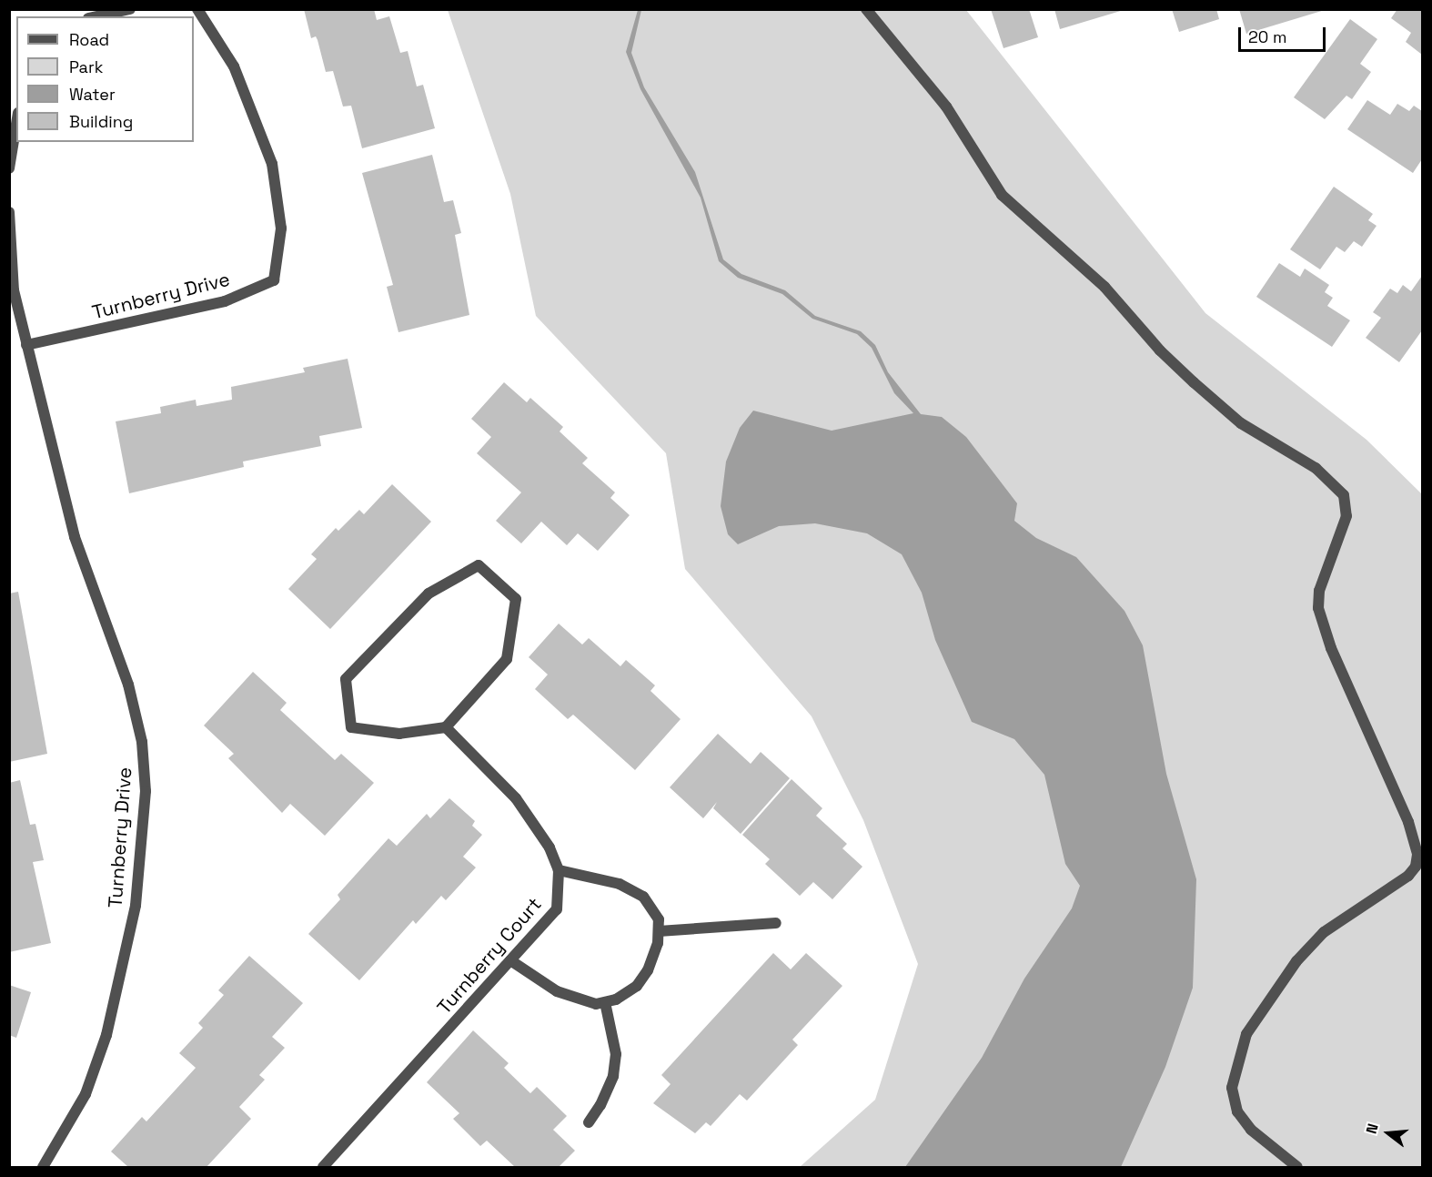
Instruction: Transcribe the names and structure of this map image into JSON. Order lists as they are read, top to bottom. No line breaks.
{"streets":{"street":["Turnberry Drive","Turnberry Court"]},"legend":["Road","Park","Water","Building"],"scale_bar":"20 m","north":"left"}
